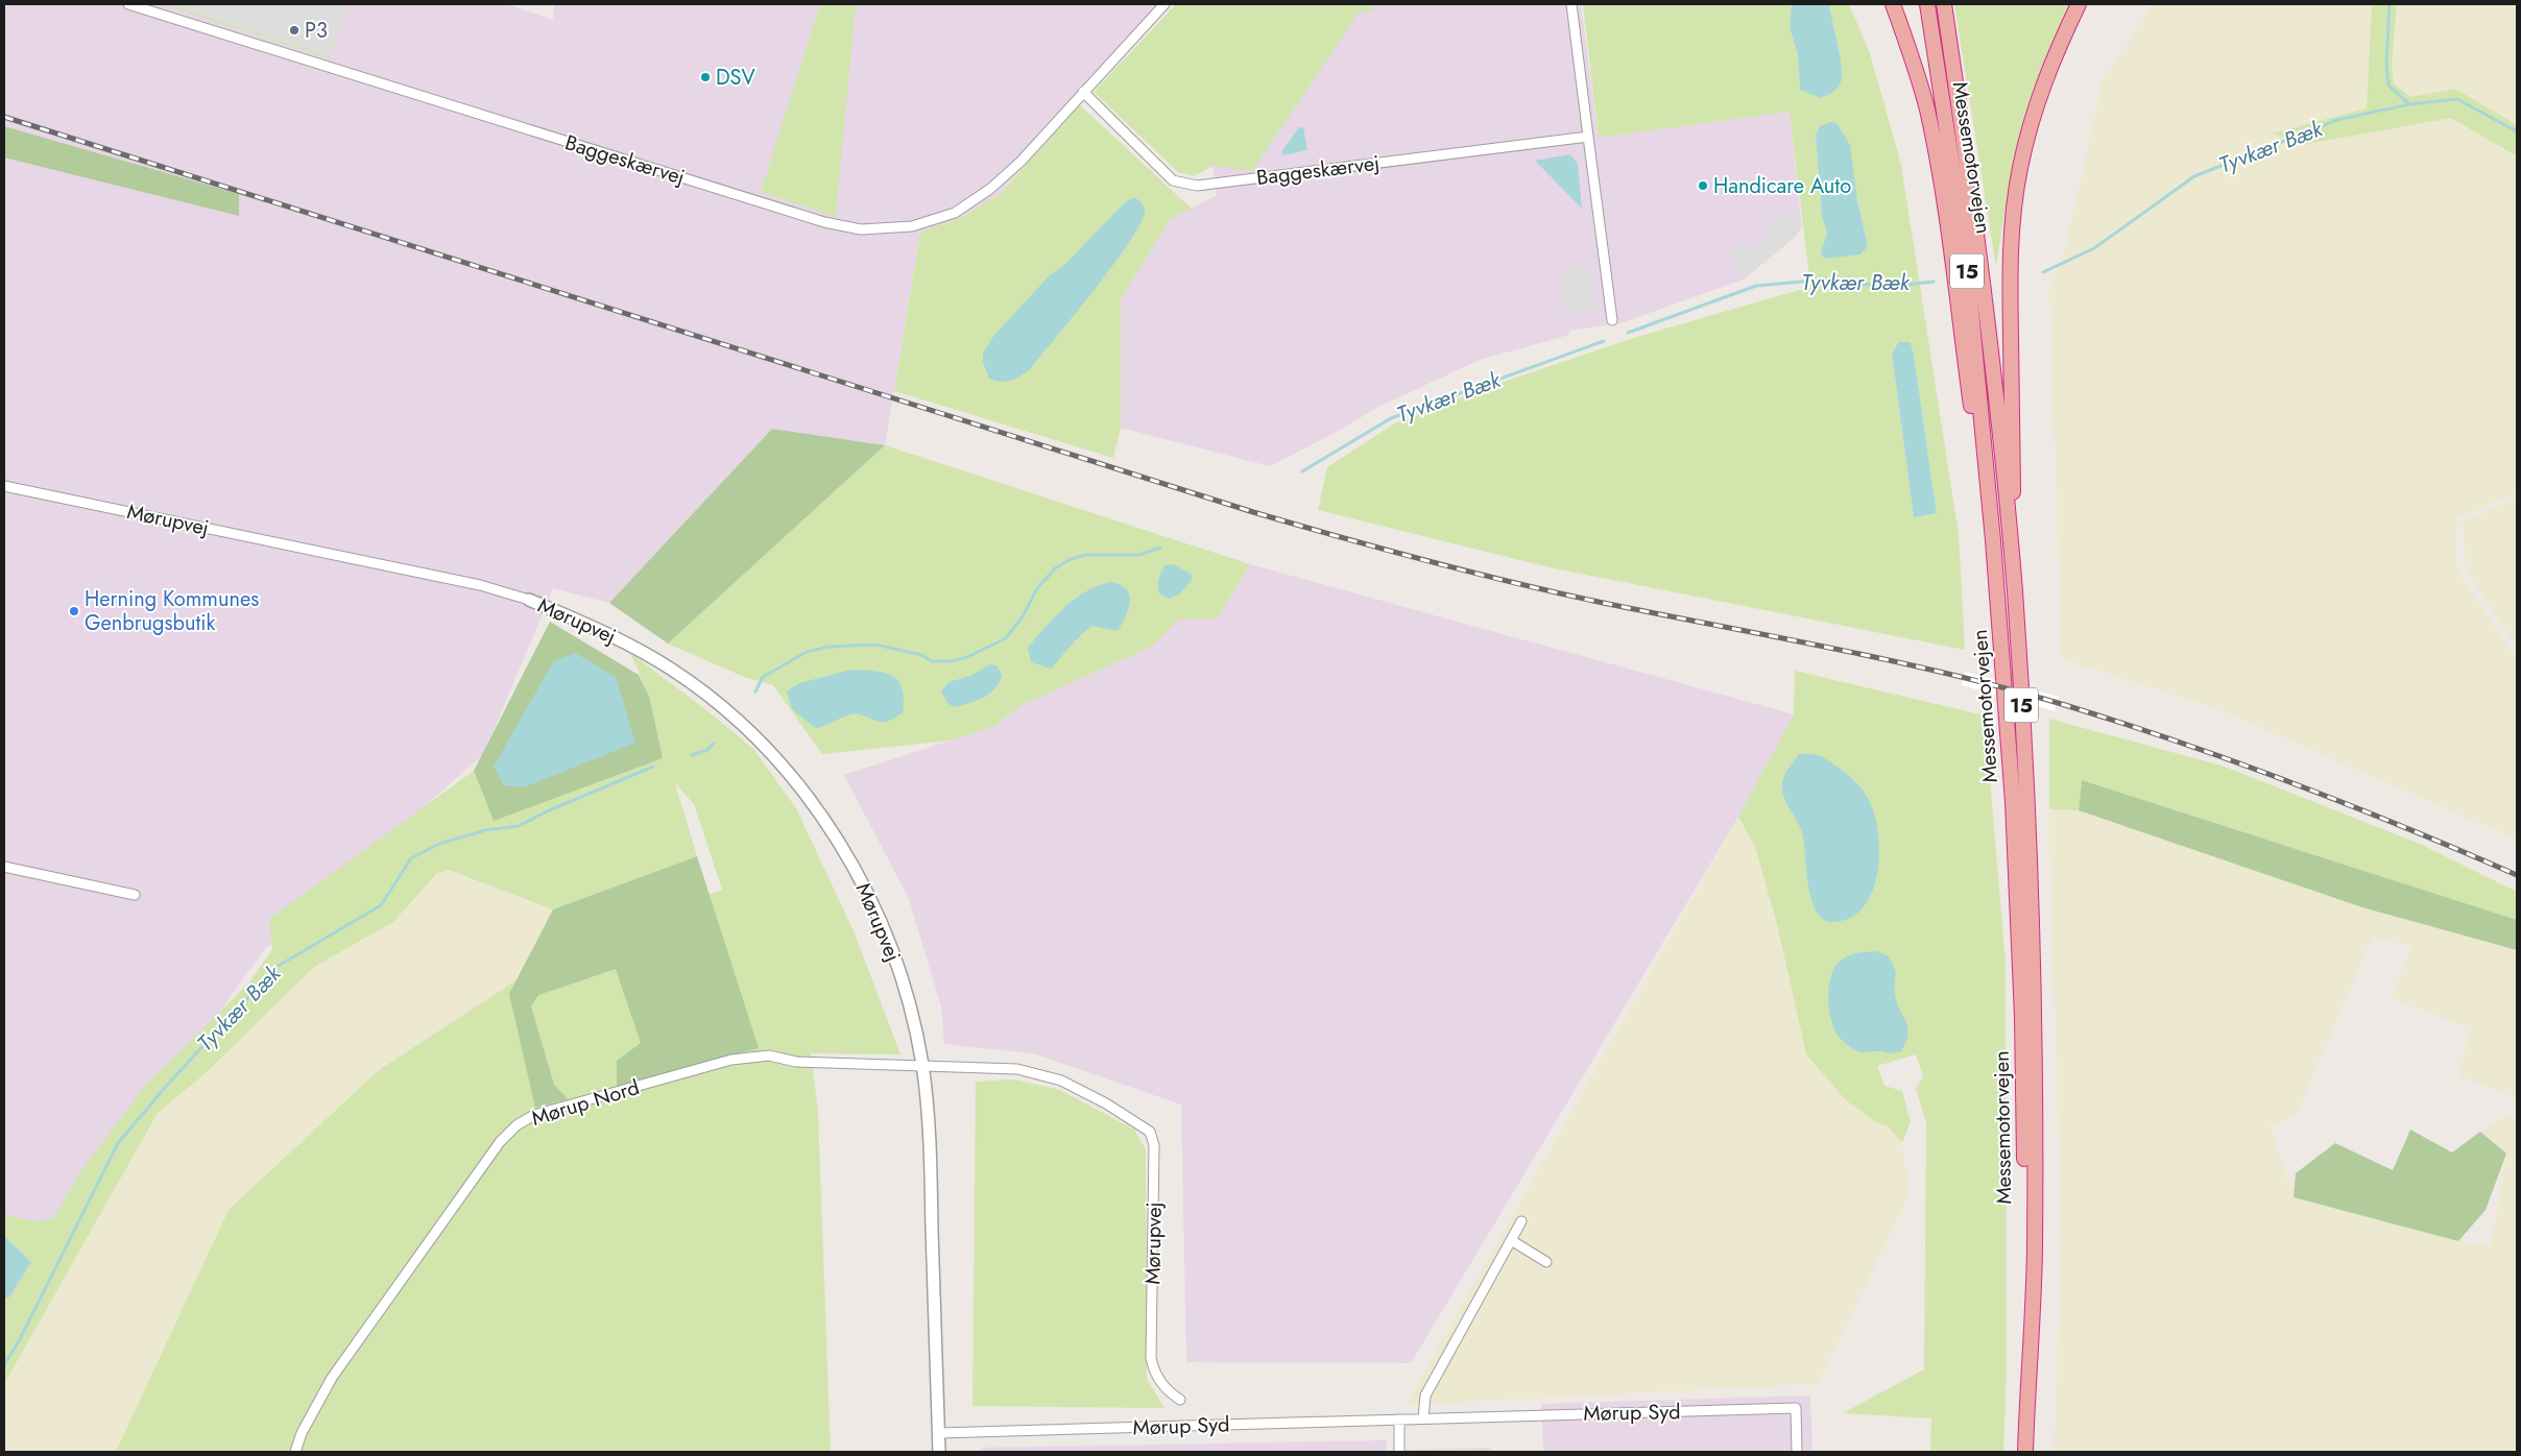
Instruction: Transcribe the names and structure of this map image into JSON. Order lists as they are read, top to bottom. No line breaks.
{"streets":{"highway":["Messemotorvejen","15"],"street":["Baggeskærvej","Mørupvej","Mørup Nord","Mørup Syd"]},"crossings":[["Mørupvej","Mørup Nord"],["Mørupvej","Mørup Syd"]],"water":["Tyvkær Bæk"],"places":["P3","DSV","Handicare Auto","Herning Kommunes Genbrugsbutik"]}
